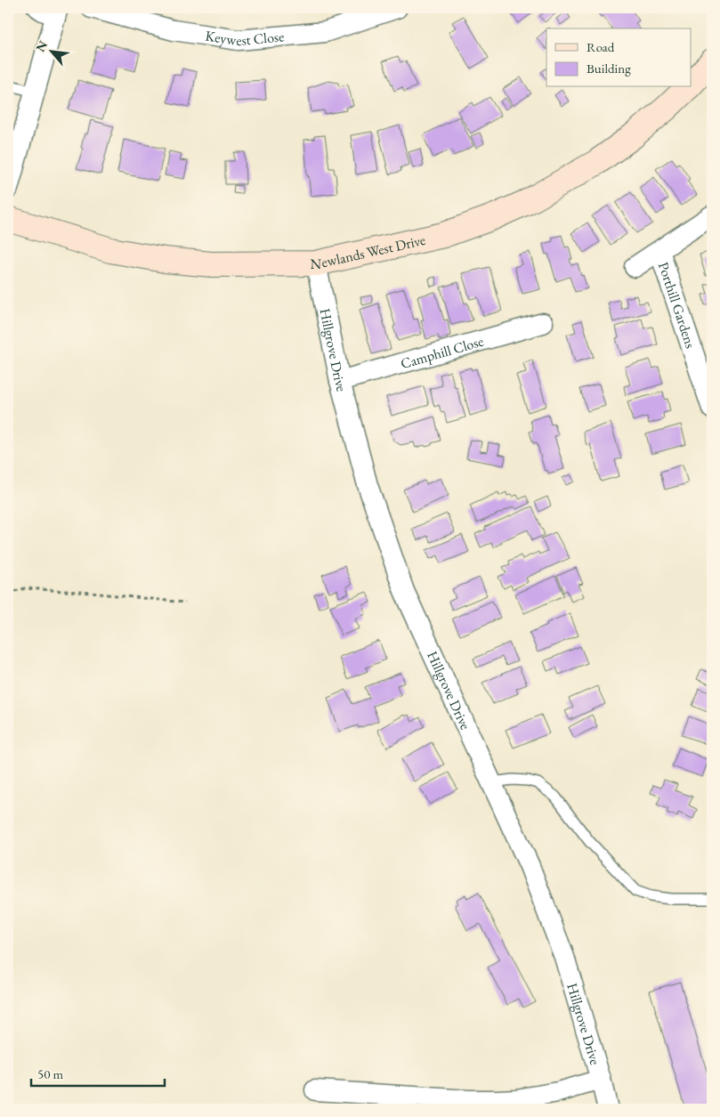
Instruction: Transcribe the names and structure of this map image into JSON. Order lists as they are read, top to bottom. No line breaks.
{"streets":{"street":["Keywest Close","Newlands West Drive","Porthill Gardens","Hillgrove Drive","Camphill Close"]},"crossings":[["Newlands West Drive","Hillgrove Drive"],["Hillgrove Drive","Camphill Close"]],"legend":["Road","Building"],"scale_bar":"50 m","north":"top left"}
